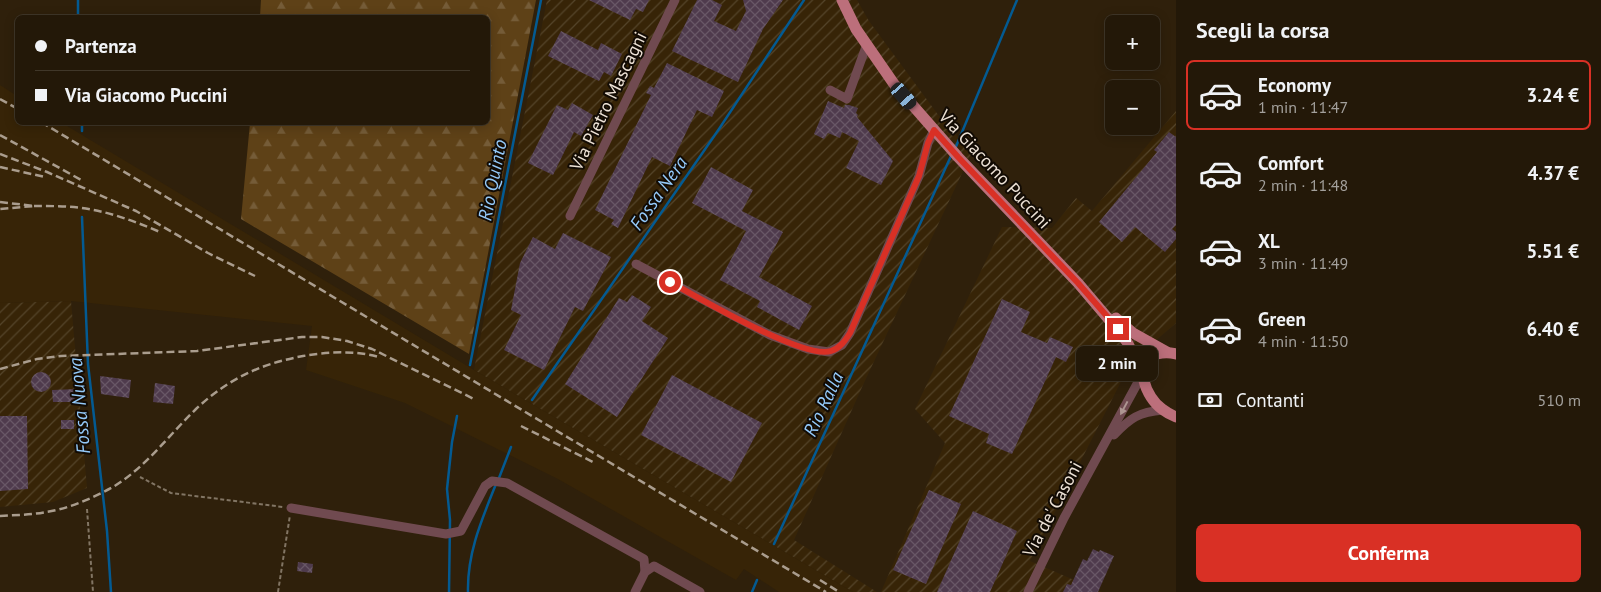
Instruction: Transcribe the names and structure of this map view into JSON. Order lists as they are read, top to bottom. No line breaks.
{"streets":{"main road":["Via Giacomo Puccini"],"street":["Via Pietro Mascagni","Via de' Casoni"]},"crossings":[["Via Giacomo Puccini","Via de' Casoni"]],"water":["Rio Quinto","Fossa Nera","Rio Ralla","Fossa Nuova"],"page":{"heading":"Scegli la corsa","map_buttons":["+","−"],"banner":["Partenza","Via Giacomo Puccini"],"list":[{"name":"Economy","note":"1 min · 11:47","value":"3.24 €"},{"name":"Comfort","note":"2 min · 11:48","value":"4.37 €"},{"name":"XL","note":"3 min · 11:49","value":"5.51 €"},{"name":"Green","note":"4 min · 11:50","value":"6.40 €"}],"bubble":"2 min","pay":["Contanti","510 m"],"buttons":"Conferma"}}
